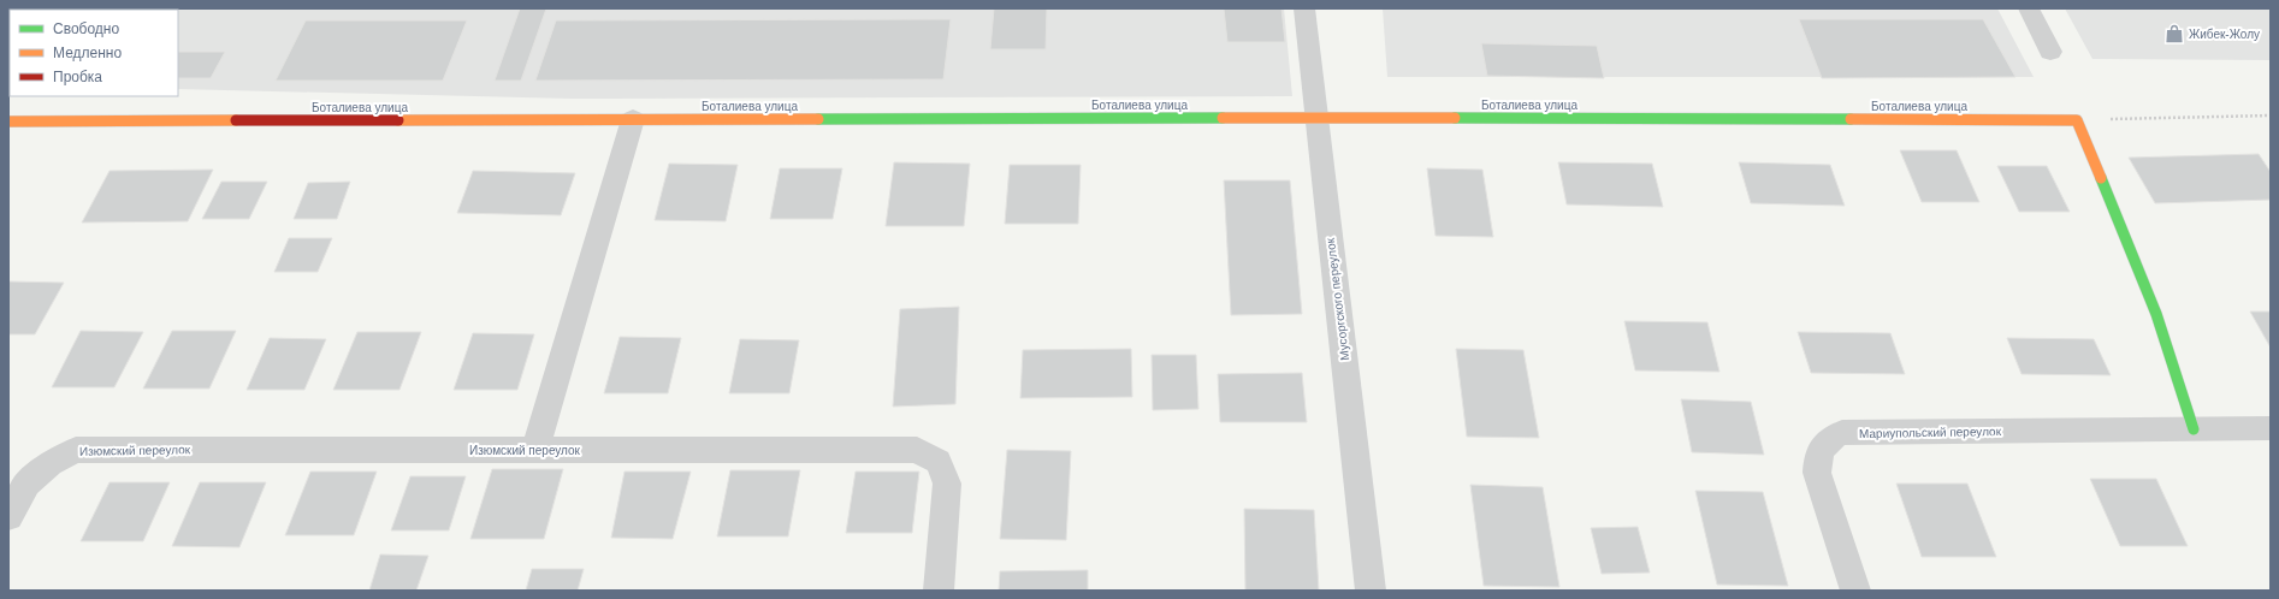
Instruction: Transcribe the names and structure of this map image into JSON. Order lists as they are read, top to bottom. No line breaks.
{"streets":{"street":["Боталиева улица","Мусоргского переулок","Мариупольский переулок","Изюмский переулок"]},"crossings":[["Боталиева улица","Мусоргского переулок"]],"places":{"shop":["Жибек-Жолу"]},"legend":["Свободно","Медленно","Пробка"]}
